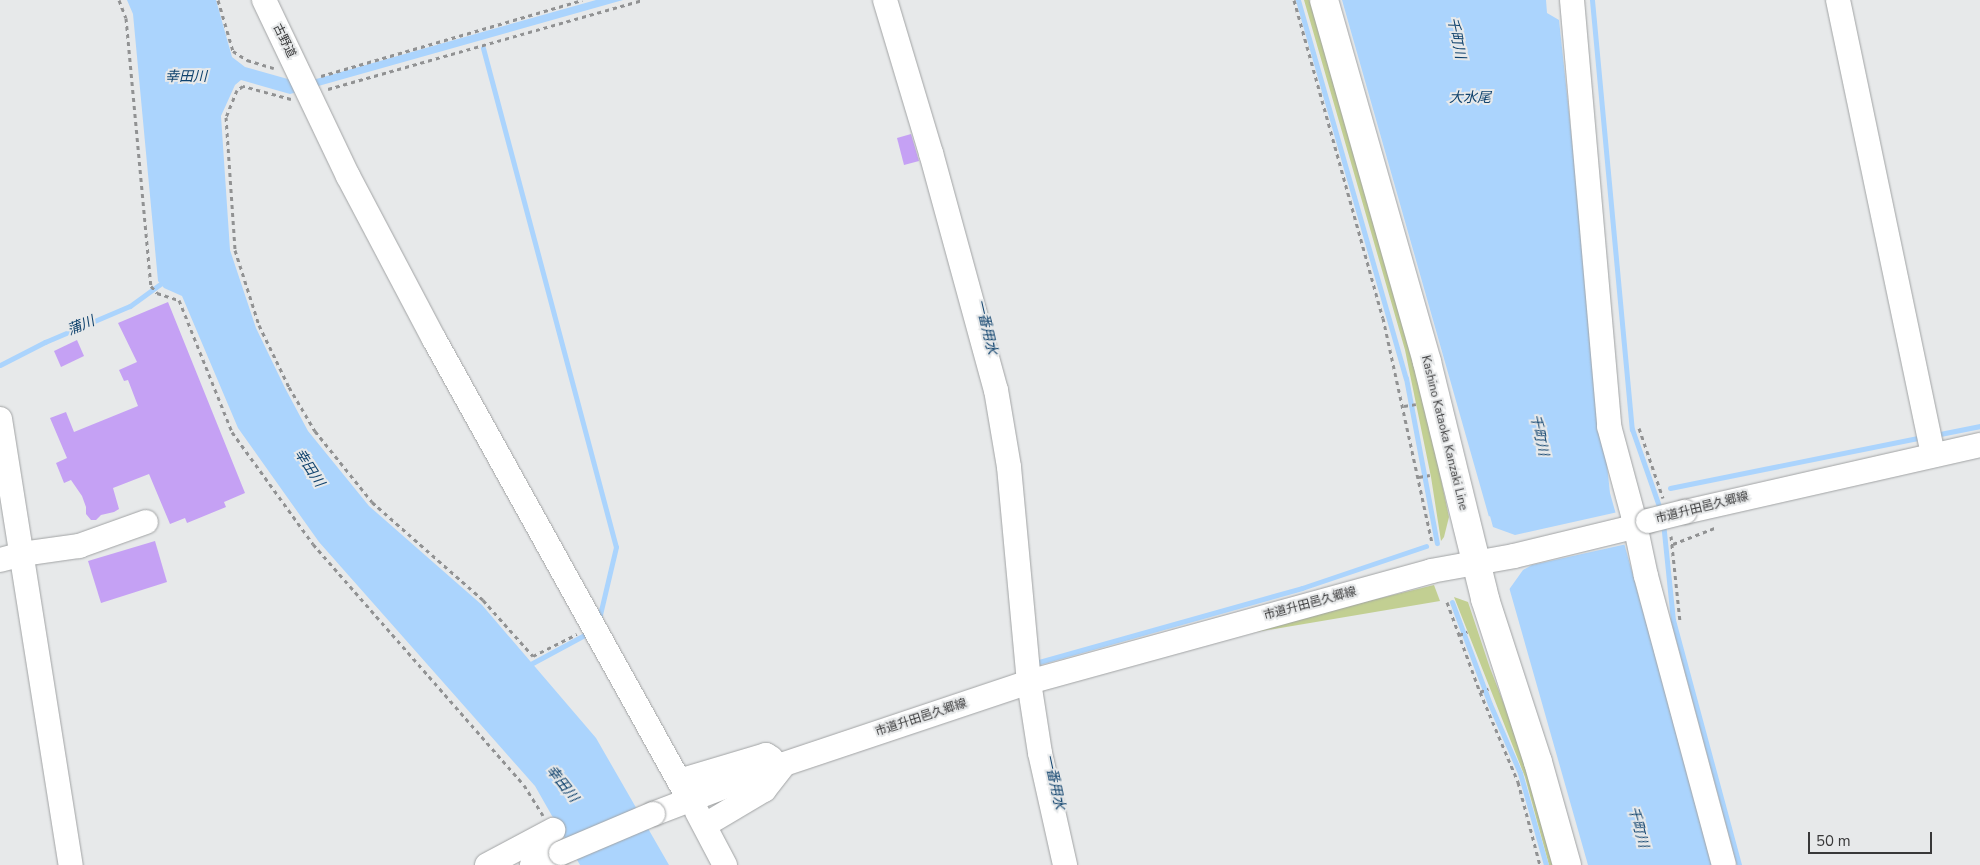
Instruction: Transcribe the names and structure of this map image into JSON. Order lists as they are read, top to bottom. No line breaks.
{"streets":{"main road":["Kashino Kataoka Kanzaki Line"],"street":["古野道","市道升田邑久郷線"]},"crossings":[["古野道","市道升田邑久郷線"],["Kashino Kataoka Kanzaki Line","市道升田邑久郷線"]],"water":["千町川","幸田川","大水尾","蒲川","一番用水"],"scale_bar":"50 m"}
